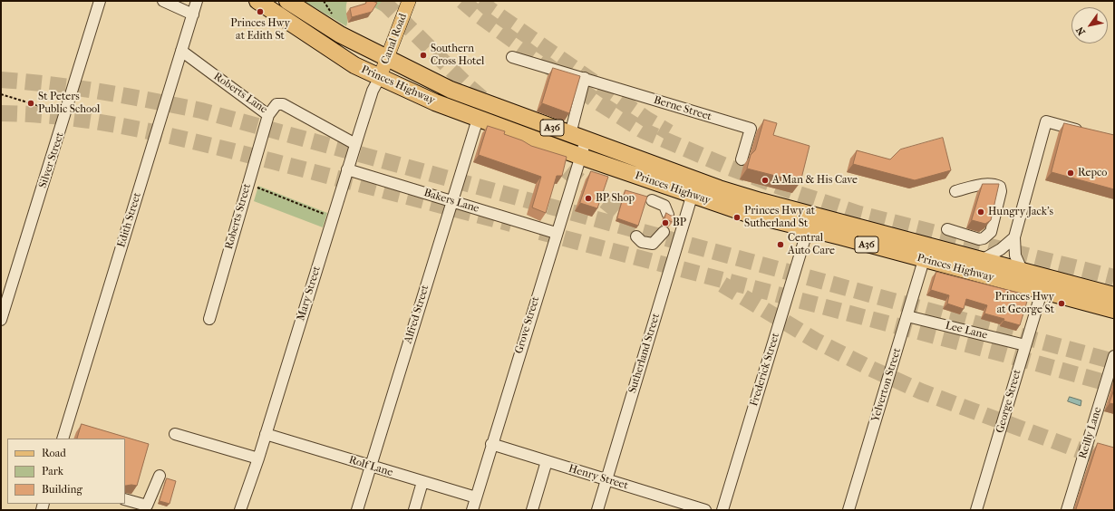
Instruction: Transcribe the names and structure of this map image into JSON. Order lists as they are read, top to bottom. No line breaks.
{"streets":{"highway":["Princes Highway","A36"],"main road":["Canal Road"],"street":["Roberts Lane","Berne Street","Silver Street","Bakers Lane","Roberts Street","Edith Street","Mary Street","Alfred Street","Grove Street","Lee Lane","Sutherland Street","Frederick Street","Yelverton Street","George Street","Reilly Lane","Rolf Lane","Henry Street"]},"crossings":[["Canal Road","Princes Highway"],["Canal Road","Mary Street"],["Princes Highway","Mary Street"],["Princes Highway","Alfred Street"],["Princes Highway","Grove Street"],["Princes Highway","Sutherland Street"],["Princes Highway","Frederick Street"],["Princes Highway","Yelverton Street"],["Princes Highway","George Street"],["Roberts Lane","Roberts Street"],["Roberts Lane","Edith Street"],["Roberts Lane","Mary Street"],["Bakers Lane","Mary Street"],["Bakers Lane","Alfred Street"],["Bakers Lane","Grove Street"],["Mary Street","Rolf Lane"],["Alfred Street","Rolf Lane"],["Grove Street","Rolf Lane"],["Grove Street","Henry Street"],["Lee Lane","Yelverton Street"],["Lee Lane","George Street"],["Sutherland Street","Henry Street"]],"places":["Princes Hwy at Edith St","Southern Cross Hotel","St Peters Public School","Repco","A Man & His Cave","BP Shop","Hungry Jack's","Princes Hwy at Sutherland St","BP","Central Auto Care","Princes Hwy at George St"],"legend":["Road","Park","Building"],"north":"bottom left"}
